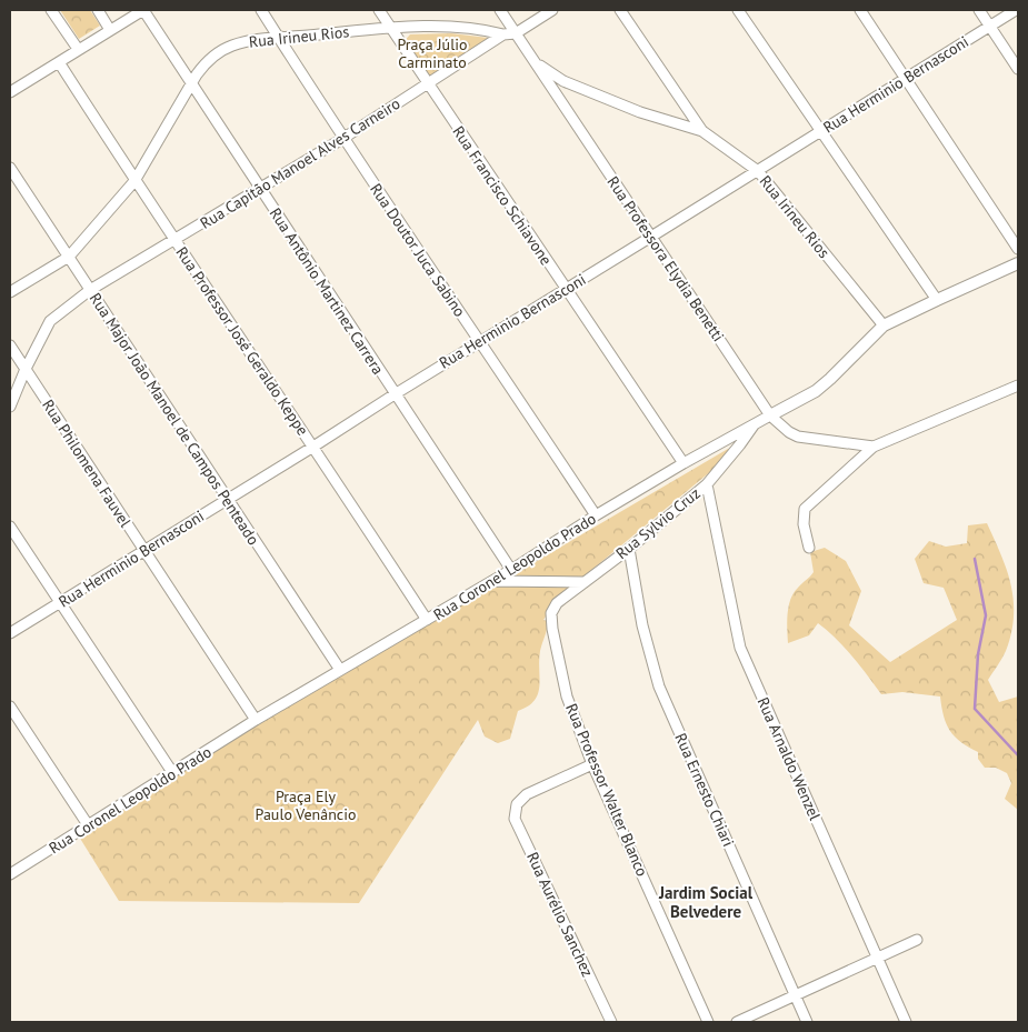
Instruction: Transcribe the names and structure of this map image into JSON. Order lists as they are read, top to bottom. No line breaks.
{"streets":{"street":["Rua Irineu Rios","Rua Herminio Bernasconi","Rua Capitão Manoel Alves Carneiro","Rua Francisco Schiavone","Rua Doutor Juca Sabino","Rua Professora Elydia Benetti","Rua Antônio Martinez Carrera","Rua Professor José Geraldo Keppe","Rua Major João Manoel de Campos Penteado","Rua Philomena Fauvel","Rua Sylvio Cruz","Rua Coronel Leopoldo Prado","Rua Arnaldo Wenzel","Rua Professor Walter Blanco","Rua Ernesto Chiari","Rua Aurélio Sanchez"]},"crossings":[["Rua Irineu Rios","Rua Herminio Bernasconi"],["Rua Irineu Rios","Rua Capitão Manoel Alves Carneiro"],["Rua Irineu Rios","Rua Francisco Schiavone"],["Rua Irineu Rios","Rua Doutor Juca Sabino"],["Rua Irineu Rios","Rua Professora Elydia Benetti"],["Rua Irineu Rios","Rua Antônio Martinez Carrera"],["Rua Irineu Rios","Rua Professor José Geraldo Keppe"],["Rua Irineu Rios","Rua Major João Manoel de Campos Penteado"],["Rua Irineu Rios","Rua Coronel Leopoldo Prado"],["Rua Herminio Bernasconi","Rua Francisco Schiavone"],["Rua Herminio Bernasconi","Rua Doutor Juca Sabino"],["Rua Herminio Bernasconi","Rua Professora Elydia Benetti"],["Rua Herminio Bernasconi","Rua Antônio Martinez Carrera"],["Rua Herminio Bernasconi","Rua Professor José Geraldo Keppe"],["Rua Herminio Bernasconi","Rua Major João Manoel de Campos Penteado"],["Rua Herminio Bernasconi","Rua Philomena Fauvel"],["Rua Capitão Manoel Alves Carneiro","Rua Francisco Schiavone"],["Rua Capitão Manoel Alves Carneiro","Rua Doutor Juca Sabino"],["Rua Capitão Manoel Alves Carneiro","Rua Professora Elydia Benetti"],["Rua Capitão Manoel Alves Carneiro","Rua Antônio Martinez Carrera"],["Rua Capitão Manoel Alves Carneiro","Rua Professor José Geraldo Keppe"],["Rua Capitão Manoel Alves Carneiro","Rua Major João Manoel de Campos Penteado"],["Rua Capitão Manoel Alves Carneiro","Rua Philomena Fauvel"],["Rua Francisco Schiavone","Rua Coronel Leopoldo Prado"],["Rua Doutor Juca Sabino","Rua Coronel Leopoldo Prado"],["Rua Professora Elydia Benetti","Rua Coronel Leopoldo Prado"],["Rua Antônio Martinez Carrera","Rua Coronel Leopoldo Prado"],["Rua Professor José Geraldo Keppe","Rua Coronel Leopoldo Prado"],["Rua Major João Manoel de Campos Penteado","Rua Coronel Leopoldo Prado"],["Rua Philomena Fauvel","Rua Coronel Leopoldo Prado"],["Rua Sylvio Cruz","Rua Coronel Leopoldo Prado"],["Rua Sylvio Cruz","Rua Arnaldo Wenzel"],["Rua Sylvio Cruz","Rua Professor Walter Blanco"],["Rua Sylvio Cruz","Rua Ernesto Chiari"],["Rua Professor Walter Blanco","Rua Aurélio Sanchez"]],"districts":["Jardim Social Belvedere"],"parks":["Praça Júlio Carminato","Praça Ely Paulo Venâncio"]}
